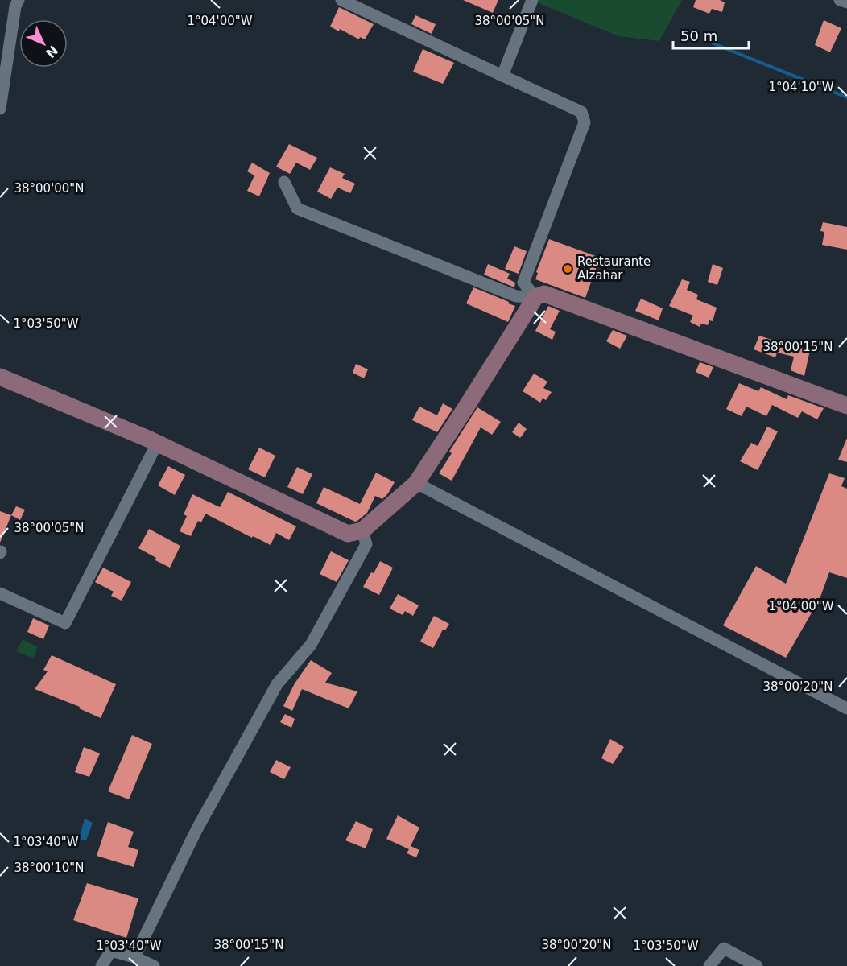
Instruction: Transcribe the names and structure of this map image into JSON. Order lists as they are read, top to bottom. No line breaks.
{"places":["Restaurante Alzahar"],"scale_bar":"50 m","north":"bottom right","coordinates":["1°04'00\"W","38°00'05\"N","1°04'10\"W","38°00'00\"N","1°03'50\"W","38°00'15\"N","38°00'20\"N","1°03'40\"W","38°00'10\"N"]}
